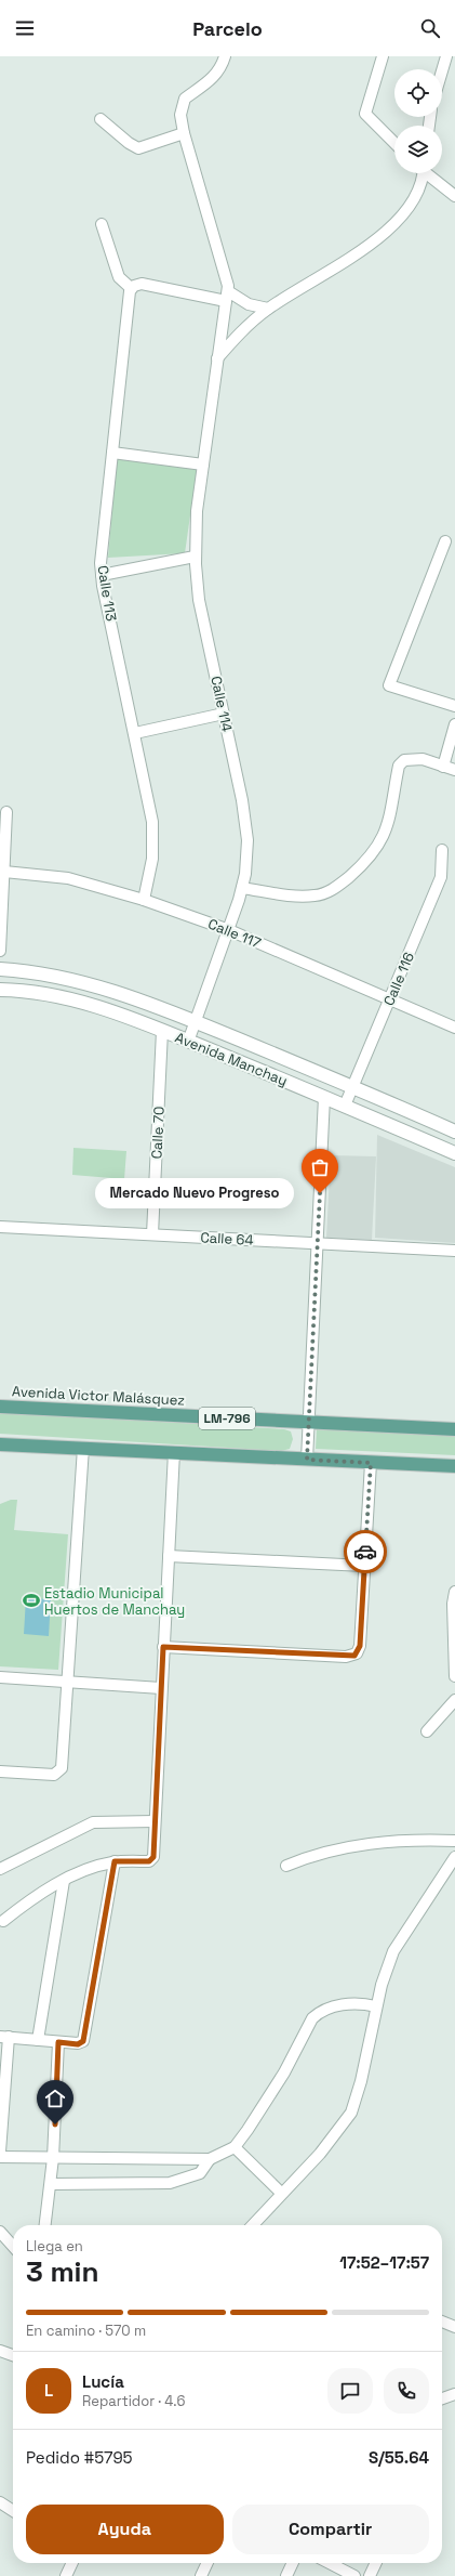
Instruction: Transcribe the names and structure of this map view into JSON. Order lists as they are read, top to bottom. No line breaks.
{"streets":{"main road":["Avenida Victor Malásquez","LM-796"],"street":["Calle 113","Calle 114","Calle 117","Calle 116","Avenida Manchay","Calle 70","Calle 64"]},"crossings":[["Calle 113","Calle 117"],["Calle 114","Calle 117"],["Calle 114","Avenida Manchay"],["Calle 117","Calle 116"],["Calle 116","Avenida Manchay"],["Avenida Manchay","Calle 70"],["Calle 70","Calle 64"]],"places":{"other":["Mercado Nuevo Progreso"],"sports":["Estadio Municipal Huertos de Manchay"]},"page":{"header":"Parcelo","bubble":"Mercado Nuevo Progreso","heading":["3 min","Llega en","17:52–17:57"],"panel":["Lucía","Repartidor · 4.6","Pedido #5795","S/55.64"],"bar":"En camino · 570 m","round":"L","buttons":["Ayuda","Compartir"]}}
